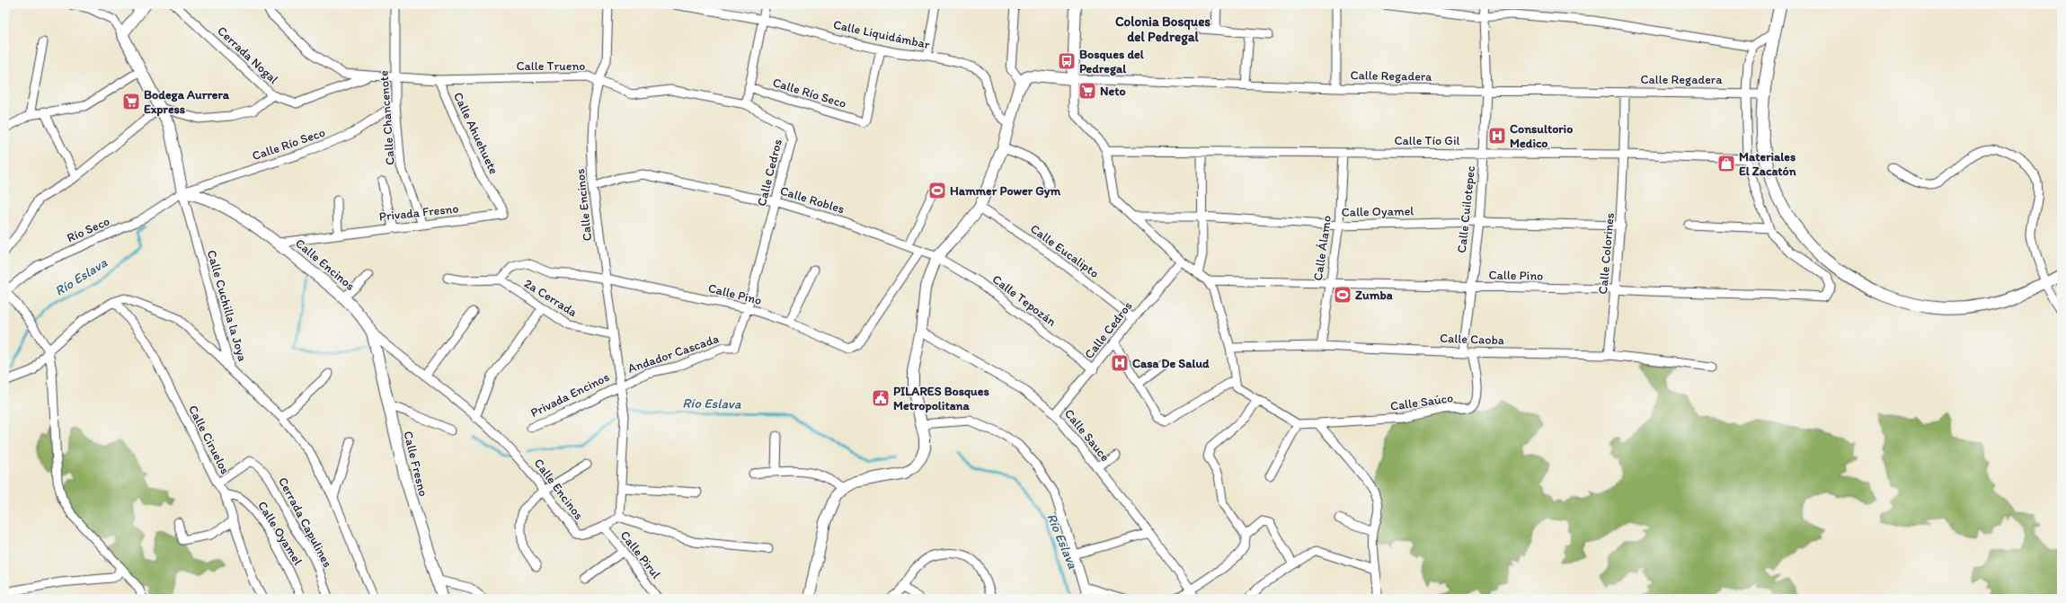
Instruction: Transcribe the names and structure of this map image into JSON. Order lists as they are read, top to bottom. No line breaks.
{"streets":{"street":["Calle Liquidámbar","Cerrada Nogal","Calle Trueno","Calle Regadera","Calle Río Seco","Calle Chancenote","Calle Ahuehuete","Calle Tío Gil","Calle Cedros","Calle Robles","Calle Encinos","Calle Cuilotepec","Calle Oyamel","Privada Fresno","Río Seco","Calle Álamo","Calle Eucalipto","Calle Colorines","Calle Pino","2a Cerrada","Calle Tepozán","Calle Cuchilla la Joya","Calle Caoba","Andador Cascada","Privada Encinos","Calle Saúco","Calle Sauce","Calle Ciruelos","Calle Fresno","Cerrada Capulines","Calle Pirul"]},"crossings":[["Calle Liquidámbar","Calle Río Seco"],["Calle Trueno","Calle Chancenote"],["Calle Trueno","Calle Ahuehuete"],["Calle Trueno","Calle Cedros"],["Calle Trueno","Calle Encinos"],["Calle Regadera","Calle Cuilotepec"],["Calle Regadera","Calle Colorines"],["Calle Río Seco","Calle Chancenote"],["Calle Río Seco","Calle Encinos"],["Calle Río Seco","Río Seco"],["Calle Río Seco","Calle Cuchilla la Joya"],["Calle Chancenote","Privada Fresno"],["Calle Ahuehuete","Privada Fresno"],["Calle Tío Gil","Calle Cuilotepec"],["Calle Tío Gil","Calle Álamo"],["Calle Tío Gil","Calle Colorines"],["Calle Cedros","Calle Robles"],["Calle Cedros","Calle Eucalipto"],["Calle Cedros","Calle Pino"],["Calle Cedros","Calle Tepozán"],["Calle Cedros","Andador Cascada"],["Calle Cedros","Calle Sauce"],["Calle Robles","Calle Encinos"],["Calle Robles","Calle Pino"],["Calle Robles","Calle Tepozán"],["Calle Encinos","Privada Fresno"],["Calle Encinos","Río Seco"],["Calle Encinos","Calle Pino"],["Calle Encinos","2a Cerrada"],["Calle Encinos","Calle Cuchilla la Joya"],["Calle Encinos","Andador Cascada"],["Calle Encinos","Privada Encinos"],["Calle Encinos","Calle Fresno"],["Calle Encinos","Calle Pirul"],["Calle Cuilotepec","Calle Oyamel"],["Calle Cuilotepec","Calle Pino"],["Calle Cuilotepec","Calle Caoba"],["Calle Oyamel","Calle Álamo"],["Calle Oyamel","Calle Colorines"],["Calle Oyamel","Calle Ciruelos"],["Río Seco","Calle Cuchilla la Joya"],["Calle Álamo","Calle Pino"],["Calle Álamo","Calle Caoba"],["Calle Colorines","Calle Pino"],["Calle Colorines","Calle Caoba"],["Calle Pino","2a Cerrada"],["Calle Caoba","Calle Saúco"],["Andador Cascada","Privada Encinos"],["Calle Ciruelos","Cerrada Capulines"]],"districts":["Colonia Bosques del Pedregal"],"water":["Río Eslava"],"places":{"bus stop":["Bosques del Pedregal"],"supermarket":["Neto","Bodega Aurrera Express"],"hospital":["Consultorio Medico","Casa De Salud"],"shop":["Materiales El Zacatón"],"sports":["Hammer Power Gym","Zumba"],"public building":["PILARES Bosques Metropolitana"]}}
